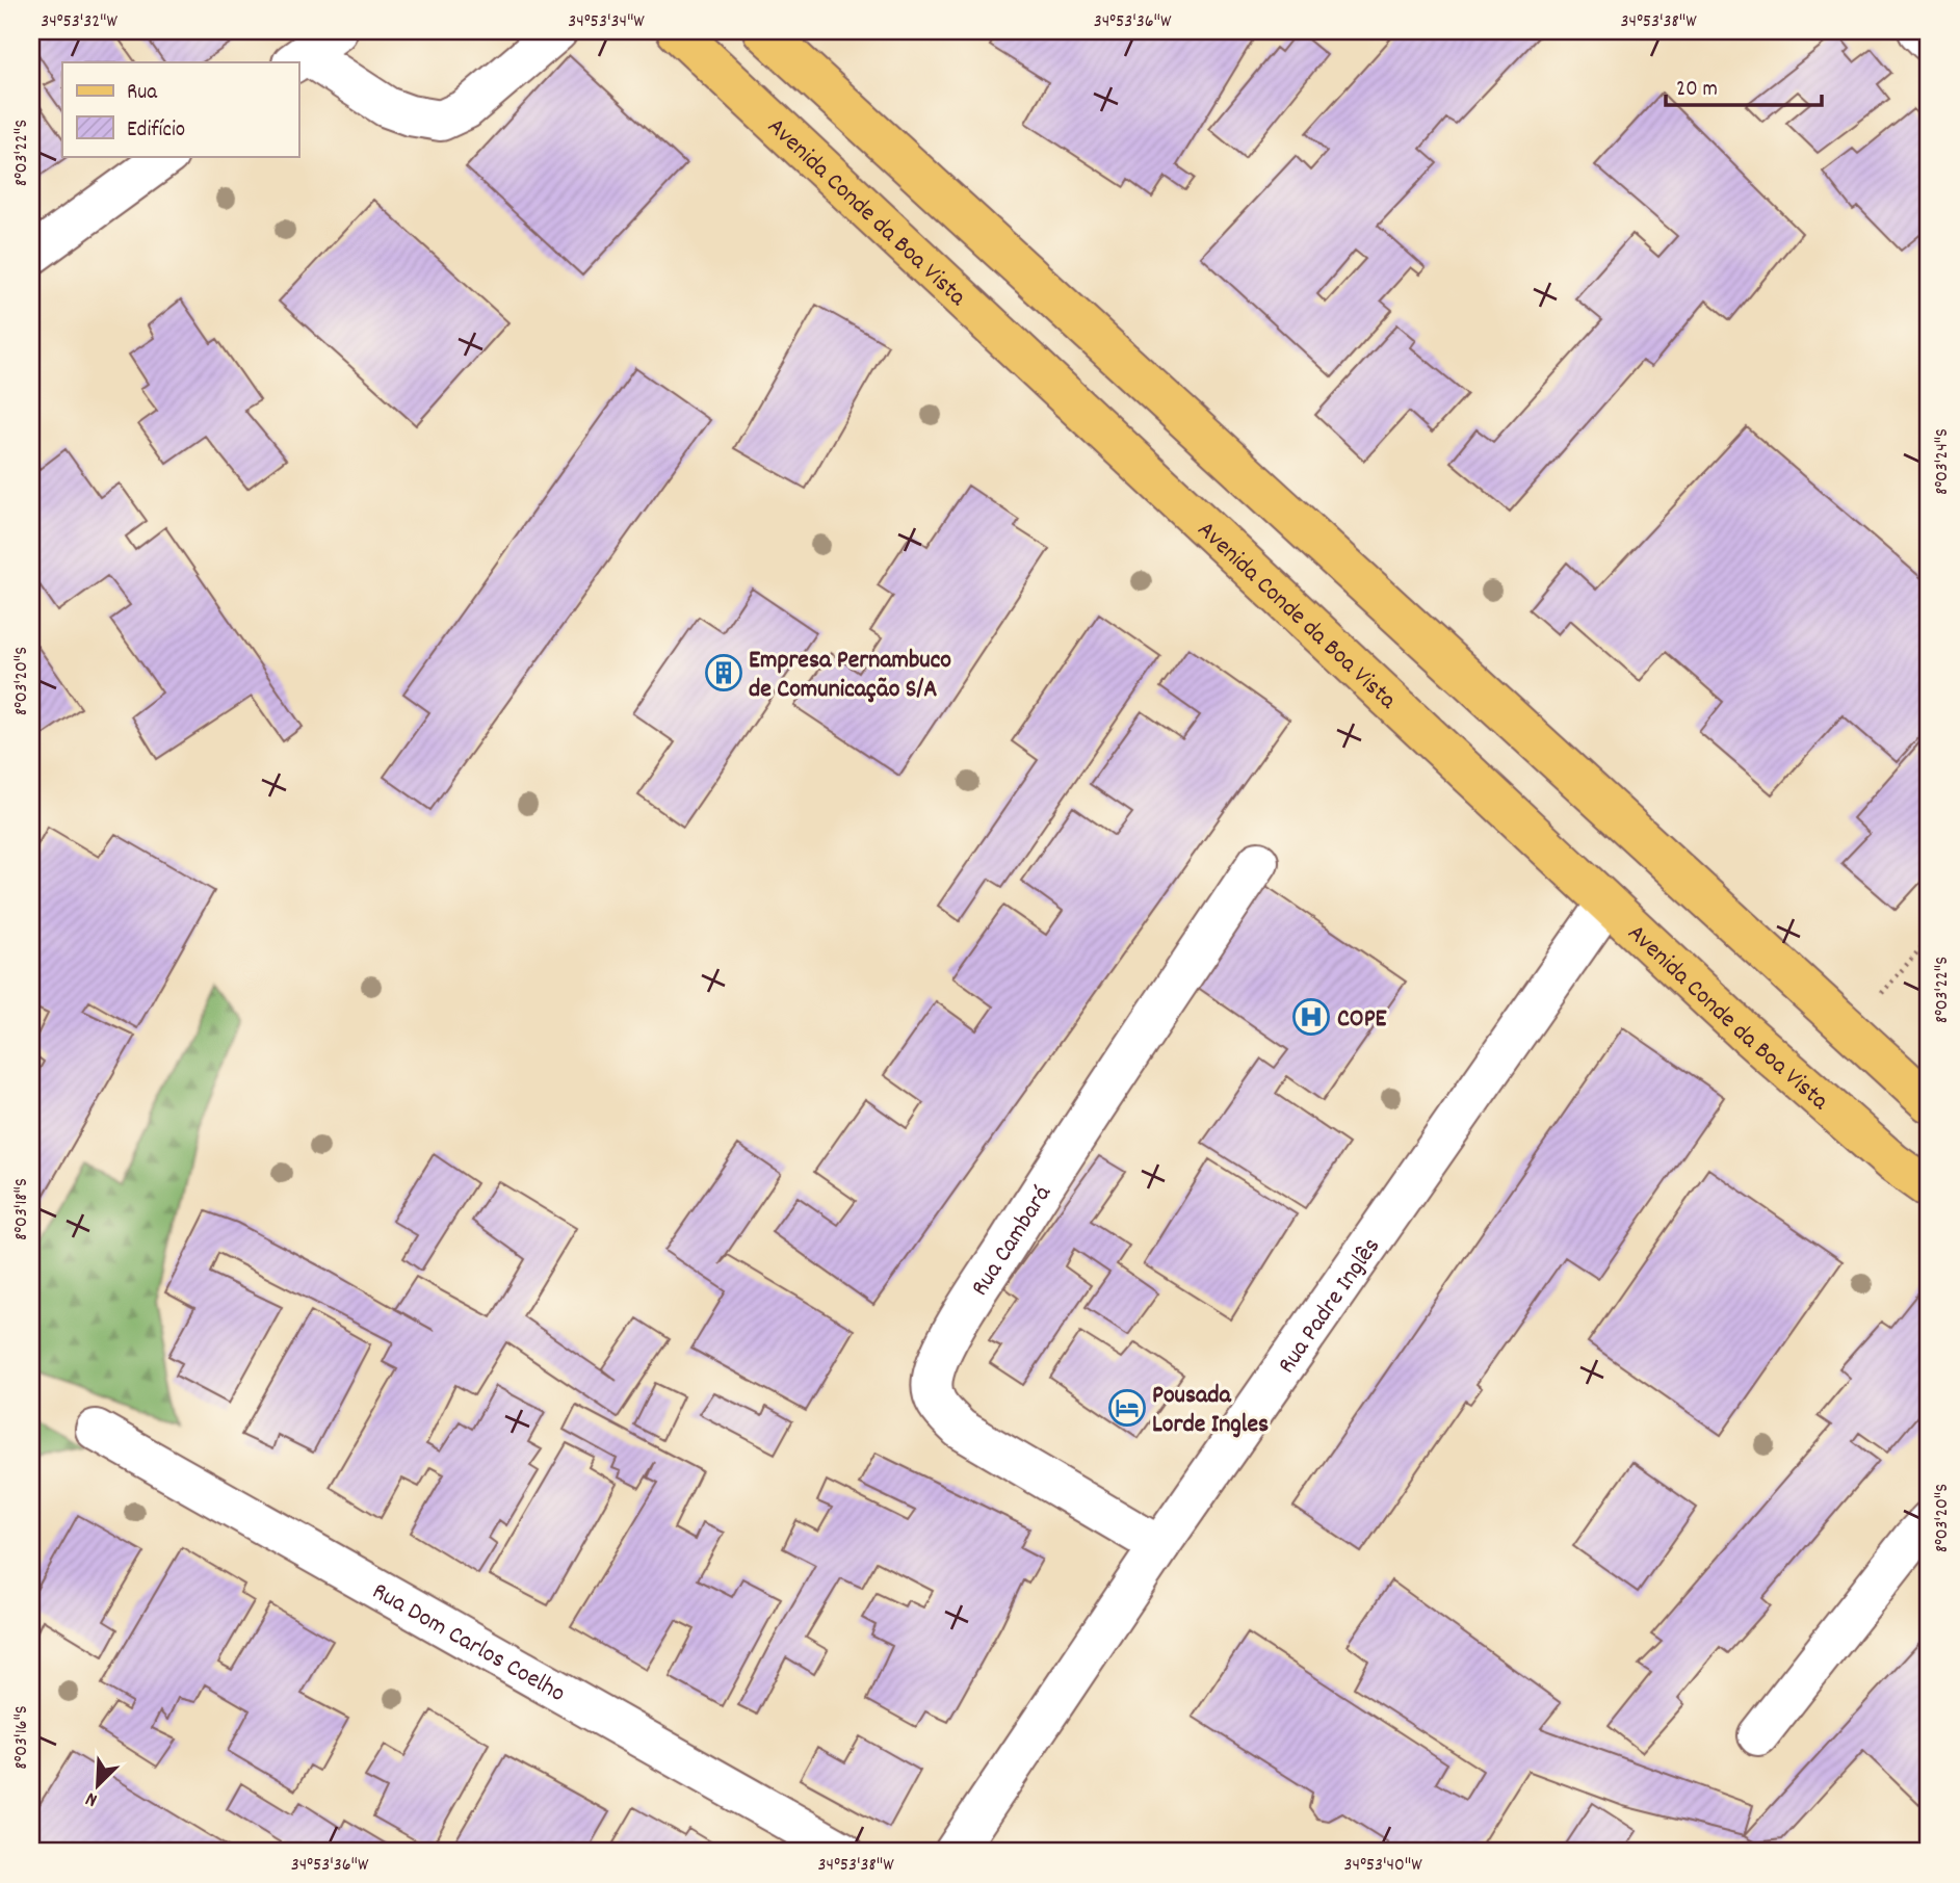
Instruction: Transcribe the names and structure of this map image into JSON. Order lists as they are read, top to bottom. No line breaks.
{"streets":{"main road":["Avenida Conde da Boa Vista"],"street":["Rua Cambará","Rua Padre Inglês","Rua Dom Carlos Coelho"]},"crossings":[["Avenida Conde da Boa Vista","Rua Padre Inglês"],["Rua Cambará","Rua Padre Inglês"]],"places":{"building":["Empresa Pernambuco de Comunicação S/A"],"hospital":["COPE"],"hotel":["Pousada Lorde Ingles"]},"legend":["Rua","Edifício"],"scale_bar":"20 m","north":"bottom left","coordinates":["34°53'32\"W","34°53'34\"W","34°53'36\"W","34°53'38\"W","8°03'22\"S","8°03'24\"S","8°03'20\"S","8°03'18\"S","8°03'16\"S","34°53'40\"W"]}
